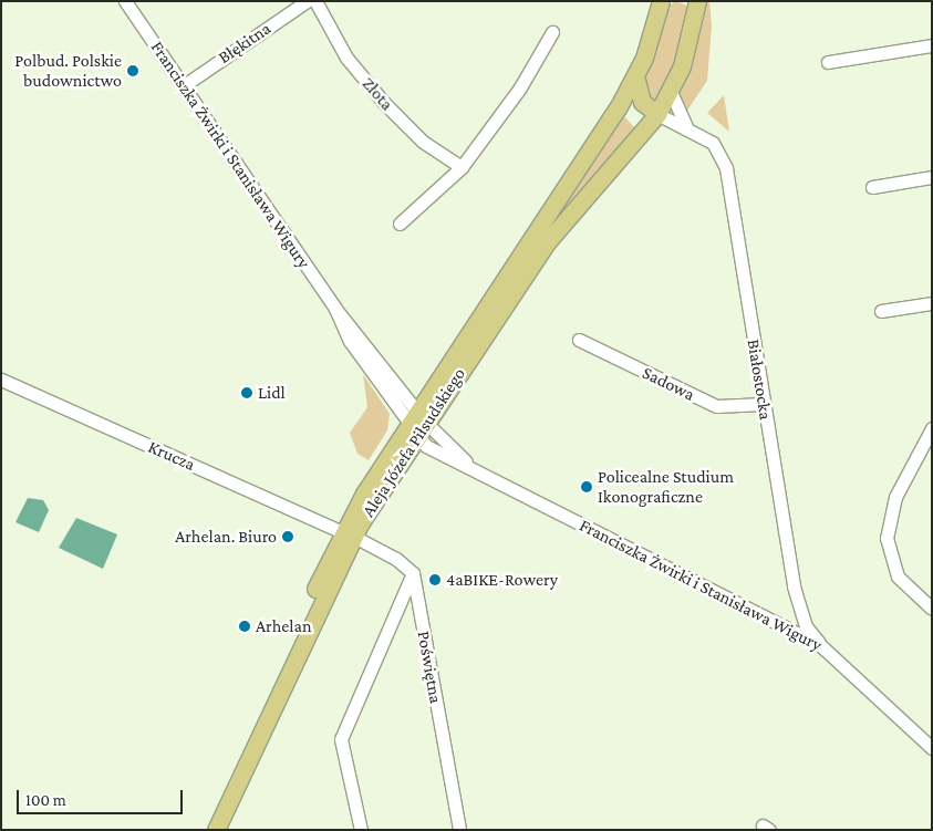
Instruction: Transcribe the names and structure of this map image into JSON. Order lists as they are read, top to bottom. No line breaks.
{"streets":{"main road":["Aleja Józefa Piłsudskiego"],"street":["Błękitna","Złota","Franciszka Żwirki i Stanisława Wigury","Białostocka","Sadowa","Krucza","Poświętna"]},"crossings":[["Błękitna","Franciszka Żwirki i Stanisława Wigury"],["Franciszka Żwirki i Stanisława Wigury","Białostocka"],["Franciszka Żwirki i Stanisława Wigury","Aleja Józefa Piłsudskiego"],["Białostocka","Sadowa"],["Białostocka","Aleja Józefa Piłsudskiego"],["Aleja Józefa Piłsudskiego","Krucza"]],"places":["Polbud. Polskie budownictwo","Lidl","Policealne Studium Ikonograficzne","Arhelan. Biuro","4aBIKE-Rowery","Arhelan"],"scale_bar":"100 m"}
